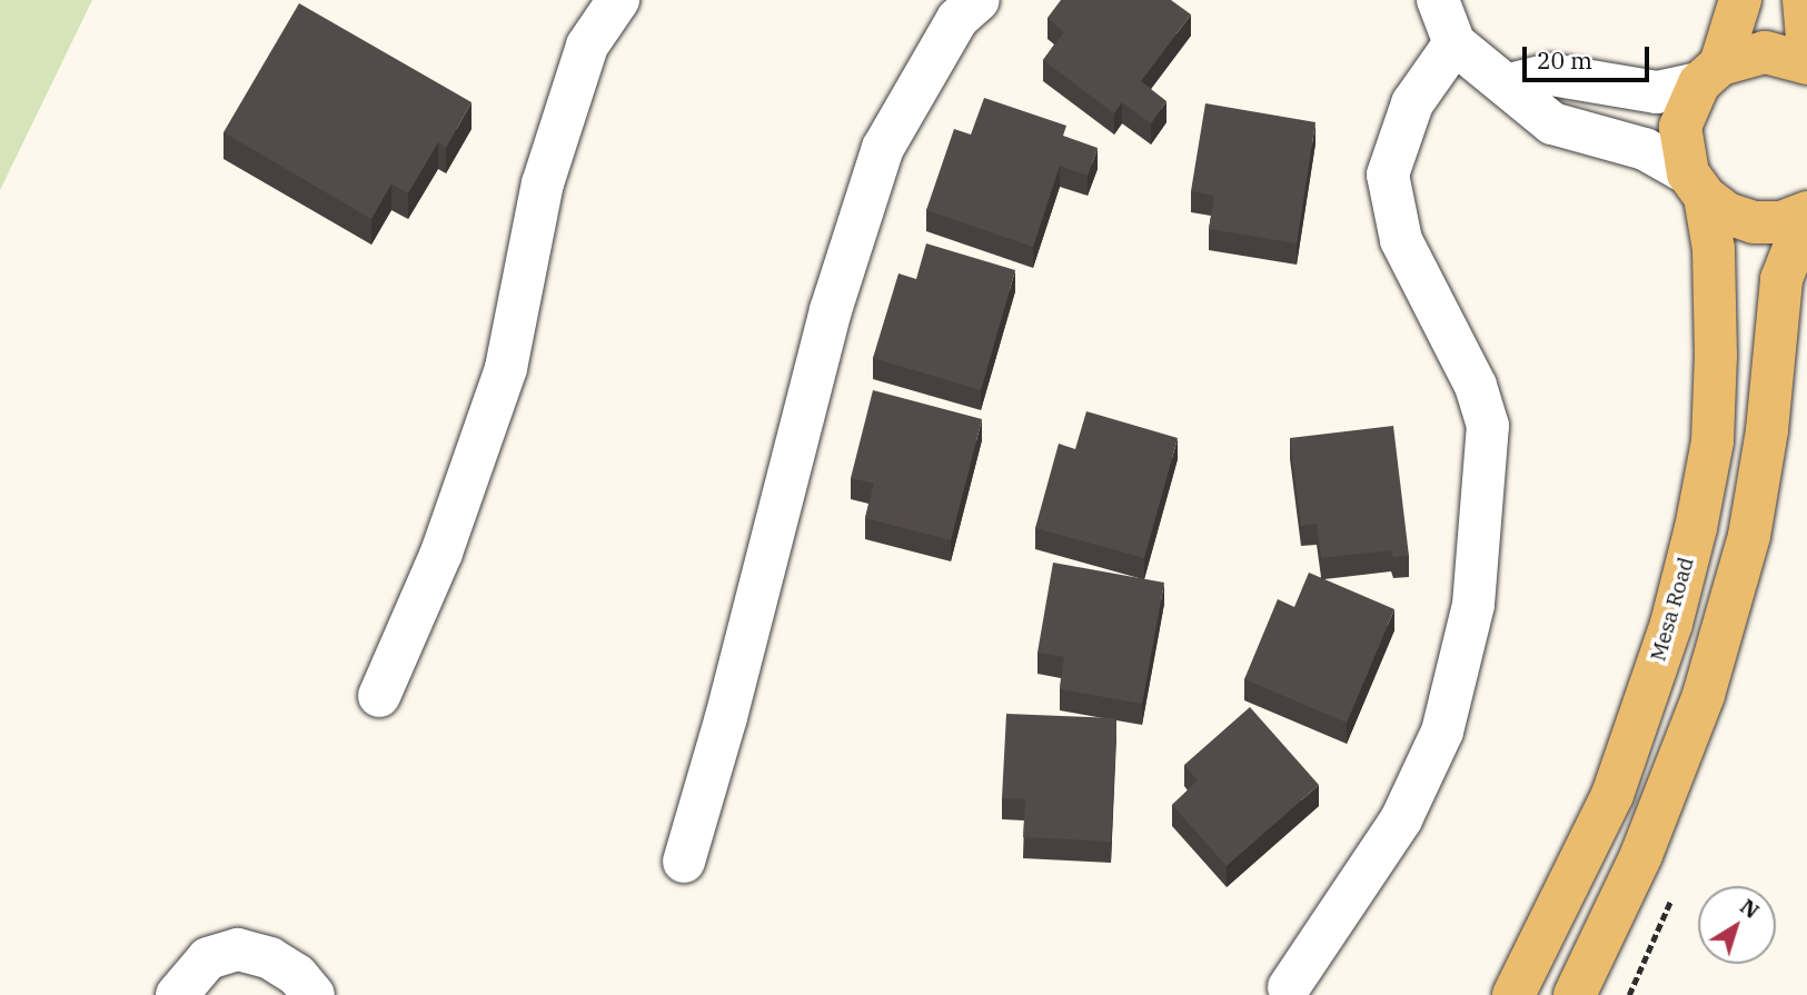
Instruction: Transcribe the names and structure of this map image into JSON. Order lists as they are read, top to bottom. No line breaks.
{"streets":{"main road":["Mesa Road"]},"scale_bar":"20 m","north":"top right"}
